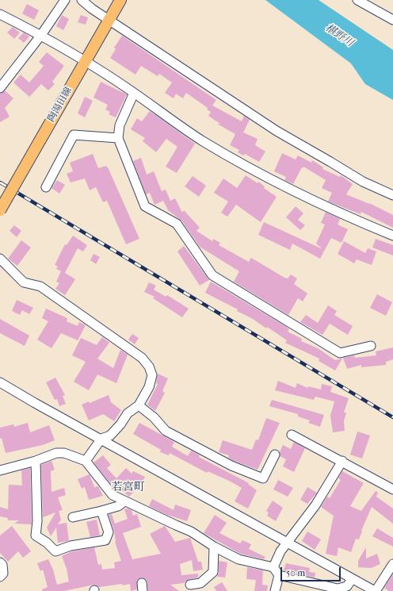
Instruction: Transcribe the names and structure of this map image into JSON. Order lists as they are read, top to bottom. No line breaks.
{"streets":{"main road":["陶湯田線"]},"districts":["若宮町"],"water":["椹野川"],"scale_bar":"50 m"}
